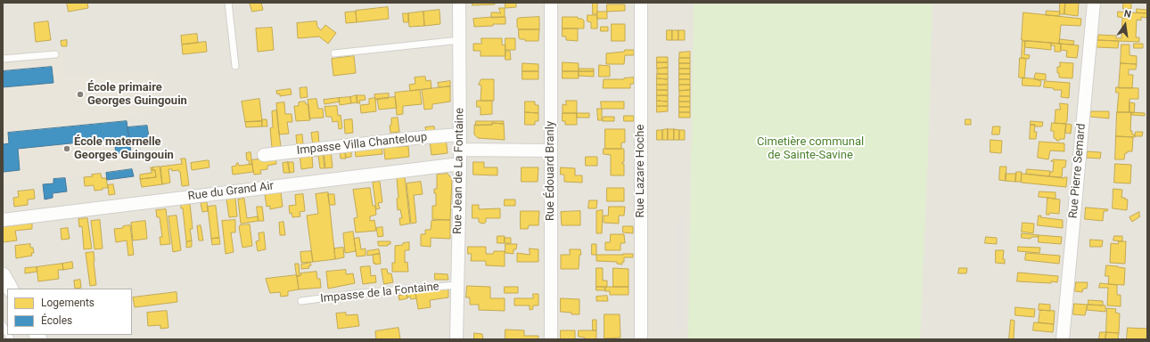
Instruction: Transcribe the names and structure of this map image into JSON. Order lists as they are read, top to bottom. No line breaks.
{"streets":{"street":["Impasse Villa Chanteloup","Rue Jean de La Fontaine","Rue Édouard Branly","Rue Lazare Hoche","Rue Pierre Semard","Rue du Grand Air"],"lane":["Impasse de la Fontaine"]},"crossings":[["Impasse Villa Chanteloup","Rue Jean de La Fontaine"],["Rue Jean de La Fontaine","Rue du Grand Air"],["Rue Jean de La Fontaine","Impasse de la Fontaine"]],"parks":["Cimetière communal de Sainte-Savine"],"places":["École primaire Georges Guingouin","École maternelle Georges Guingouin"],"legend":["Logements","Écoles"],"north":"top"}
